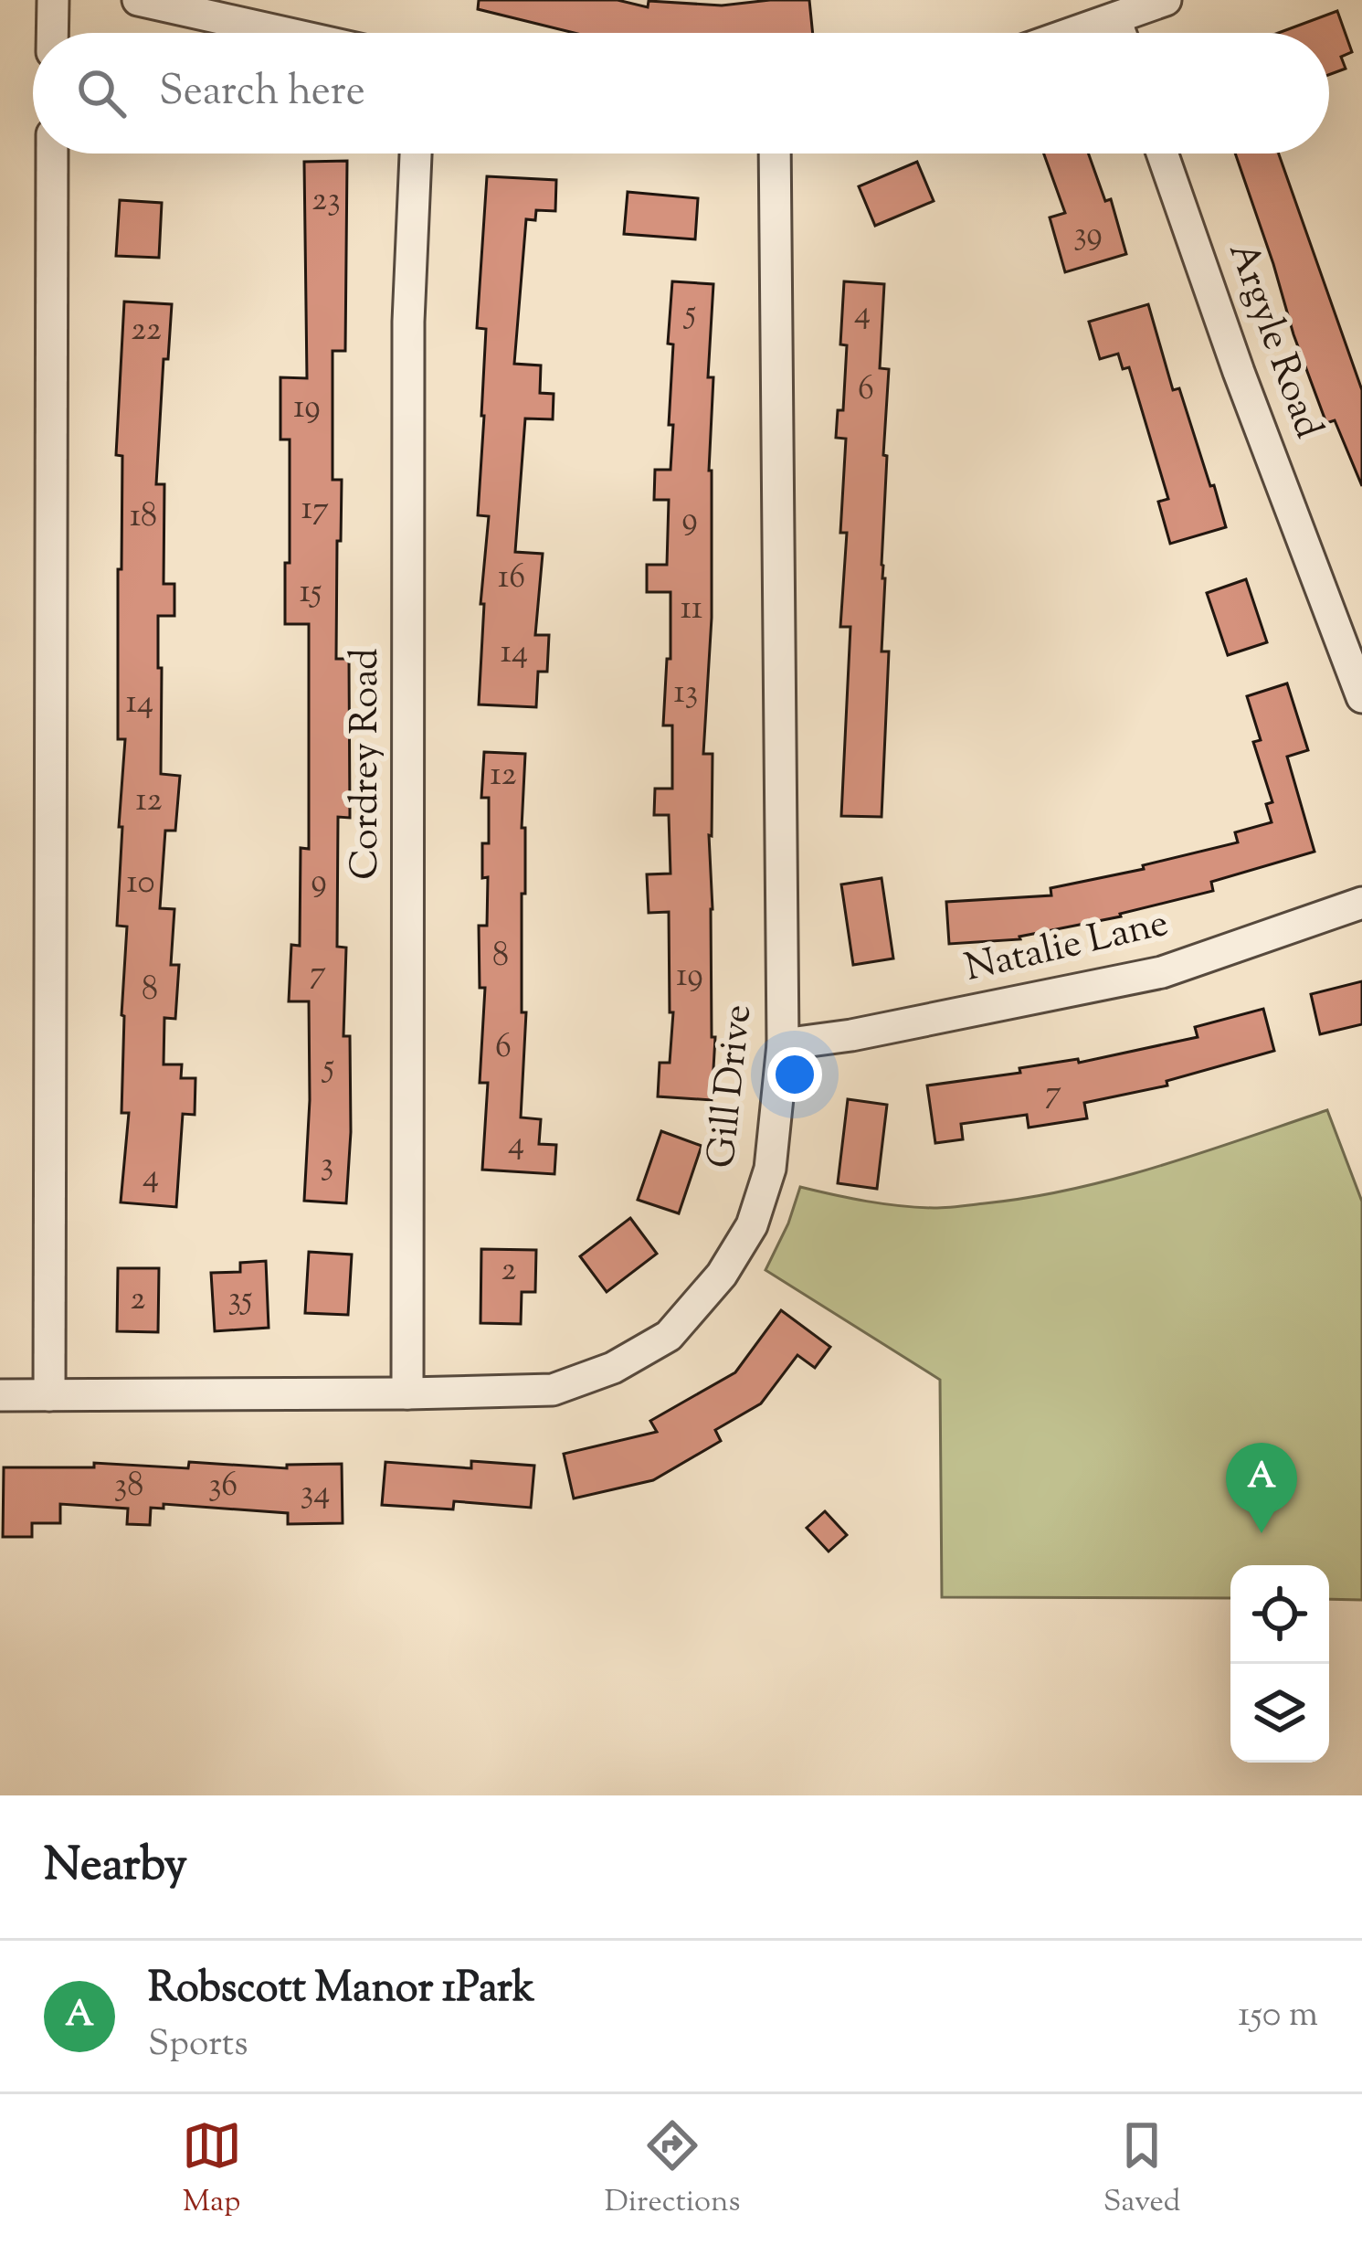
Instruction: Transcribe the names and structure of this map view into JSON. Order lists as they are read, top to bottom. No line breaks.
{"streets":{"street":["Argyle Road","Cordrey Road","Natalie Lane","Gill Drive"]},"crossings":[["Cordrey Road","Gill Drive"],["Natalie Lane","Gill Drive"]],"house_numbers":["23","39","5","4","22","6","19","17","18","9","16","15","11","14","13","14","12","12","9","10","8","7","19","8","6","5","7","4","3","4","2","2","35","38","36","34"],"page":{"search":"Search here","pins":"A","heading":"Nearby","list":[{"mark":"A","name":"Robscott Manor 1Park","note":"Sports","value":"150 m"}],"nav":["Map","Directions","Saved"]}}
